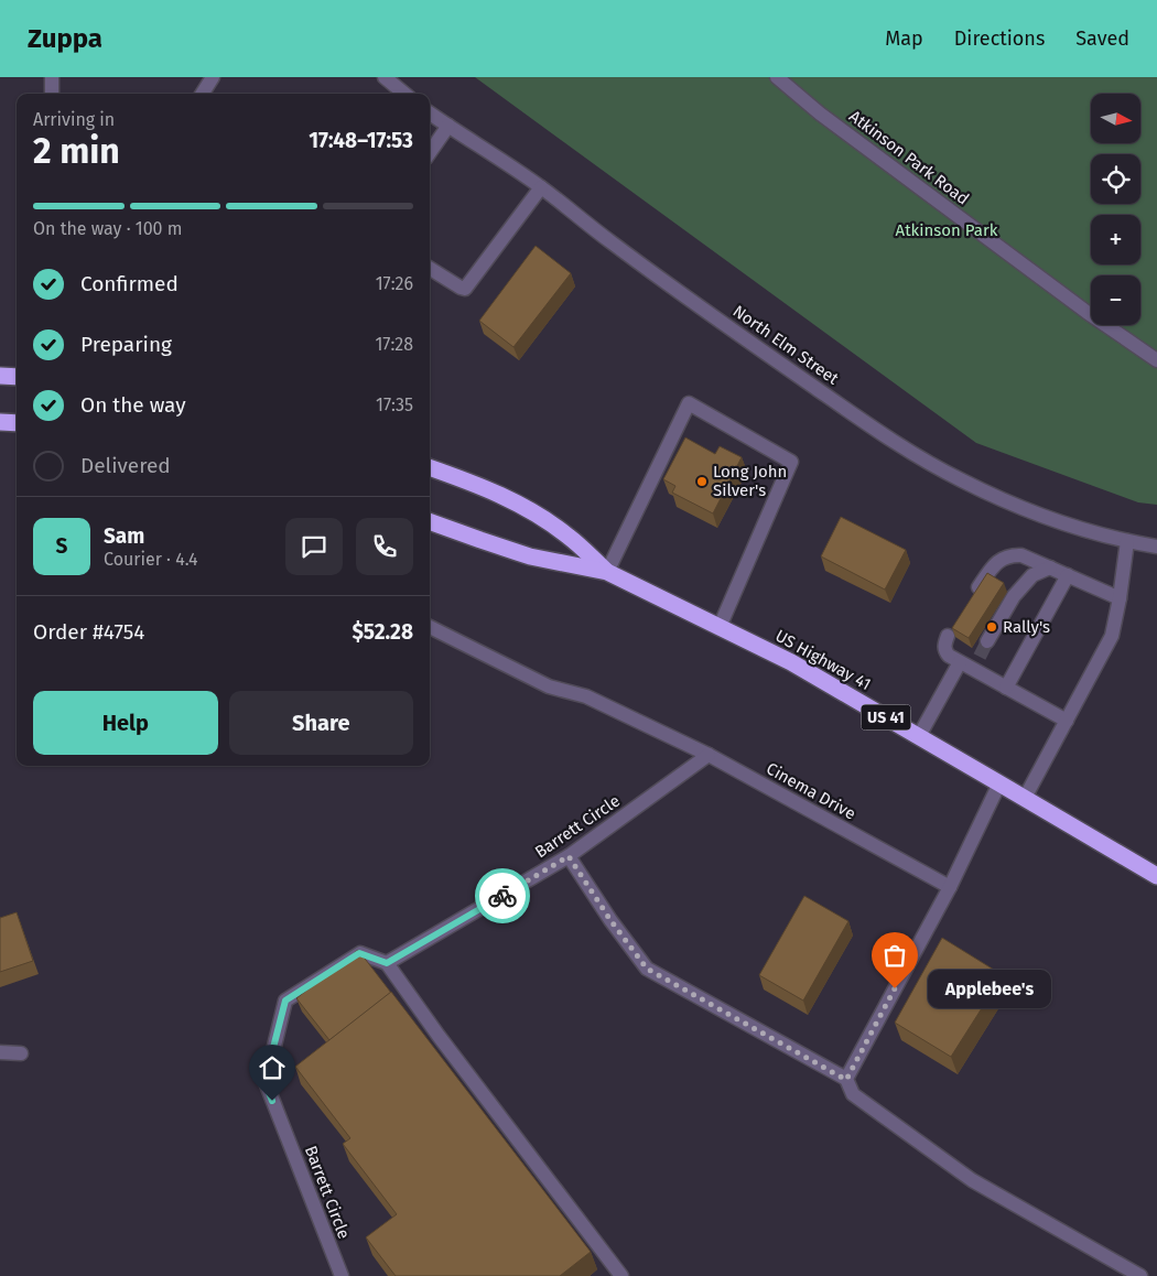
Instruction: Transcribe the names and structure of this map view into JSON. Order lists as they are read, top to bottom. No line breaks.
{"streets":{"highway":["US Highway 41","US 41"],"street":["Atkinson Park Road","North Elm Street","Cinema Drive","Barrett Circle"]},"crossings":[["US Highway 41","US 41"],["Cinema Drive","Barrett Circle"]],"parks":["Atkinson Park"],"places":["Long John Silver's","Rally's","Applebee's"],"north":"right","page":{"header":"Zuppa","nav":["Map","Directions","Saved"],"map_buttons":["+","−"],"heading":["2 min","Arriving in","17:48–17:53"],"panel":["Sam","Courier · 4.4","Order #4754","$52.28"],"bar":"On the way · 100 m","list":[["Confirmed","17:26"],["Preparing","17:28"],["On the way","17:35"],"Delivered"],"round":"S","buttons":["Help","Share"],"bubble":"Applebee's"}}
